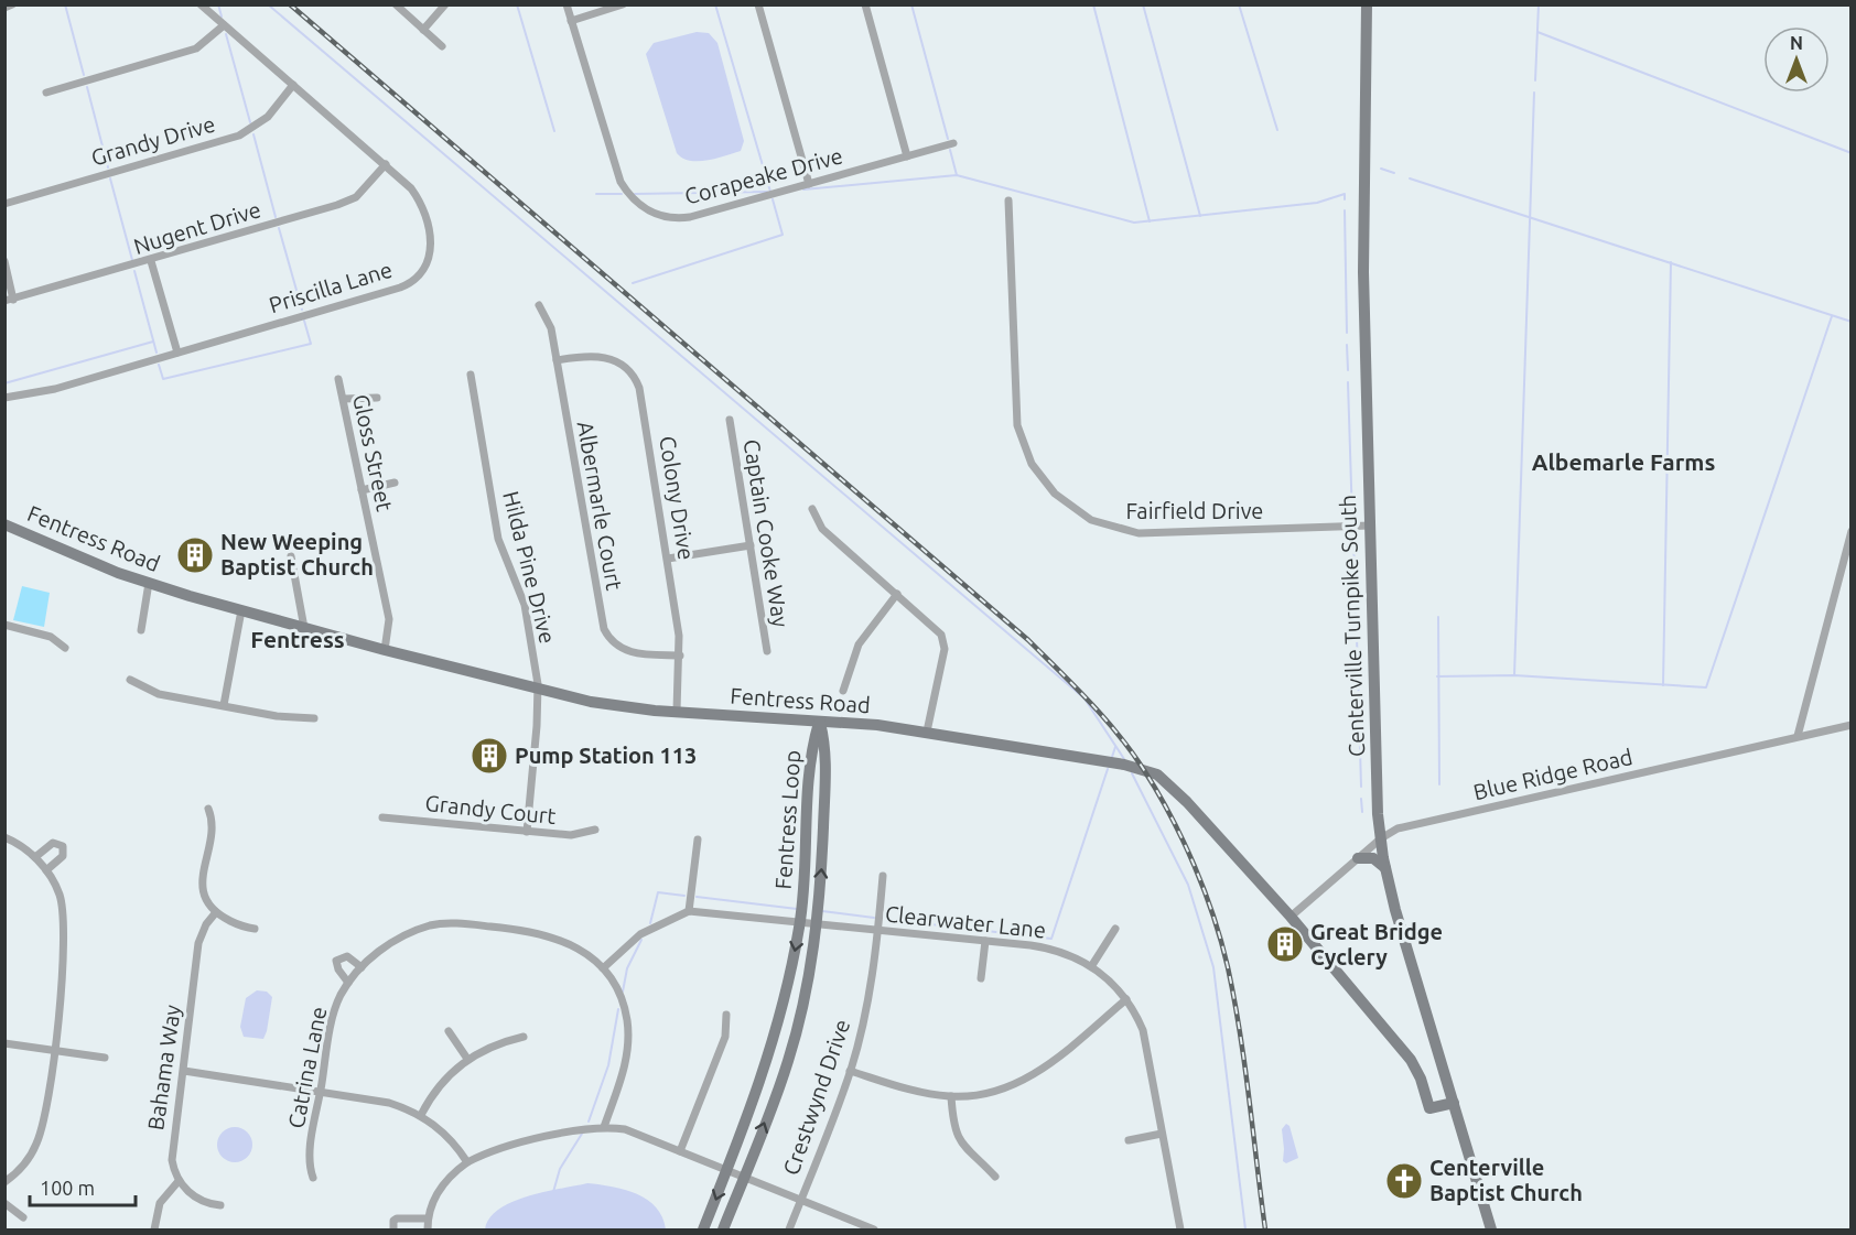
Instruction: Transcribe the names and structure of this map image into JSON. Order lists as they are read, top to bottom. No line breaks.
{"streets":{"street":["Grandy Drive","Corapeake Drive","Nugent Drive","Priscilla Lane","Gloss Street","Colony Drive","Albermarle Court","Fairfield Drive","Captain Cooke Way","Fentress Road","Hilda Pine Drive","Centerville Turnpike South","Blue Ridge Road","Grandy Court","Fentress Loop","Clearwater Lane","Bahama Way","Catrina Lane","Crestwynd Drive"]},"crossings":[["Grandy Drive","Priscilla Lane"],["Nugent Drive","Priscilla Lane"],["Gloss Street","Fentress Road"],["Colony Drive","Albermarle Court"],["Colony Drive","Fentress Road"],["Fairfield Drive","Centerville Turnpike South"],["Fentress Road","Hilda Pine Drive"],["Fentress Road","Centerville Turnpike South"],["Fentress Road","Blue Ridge Road"],["Fentress Road","Fentress Loop"],["Hilda Pine Drive","Grandy Court"],["Centerville Turnpike South","Blue Ridge Road"],["Fentress Loop","Clearwater Lane"],["Clearwater Lane","Crestwynd Drive"]],"districts":["Albemarle Farms","Fentress"],"places":{"building":["New Weeping Baptist Church","Pump Station 113","Great Bridge Cyclery"],"church":["Centerville Baptist Church"]},"scale_bar":"100 m","north":"top"}
